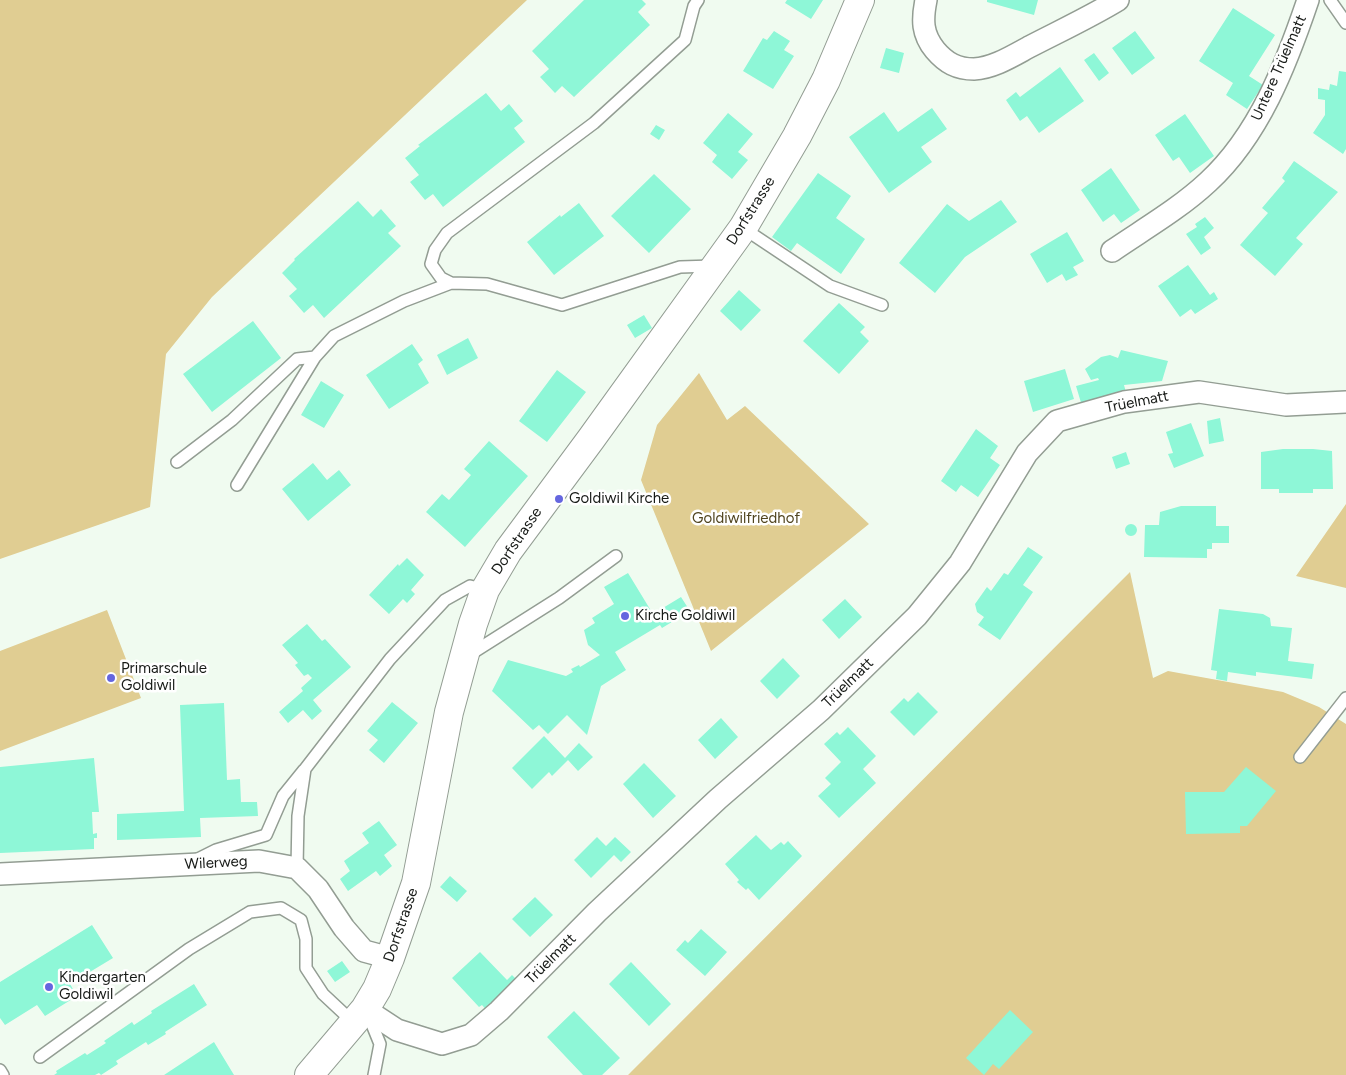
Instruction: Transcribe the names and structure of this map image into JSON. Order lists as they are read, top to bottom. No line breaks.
{"streets":{"street":["Untere Trüelmatt","Dorfstrasse","Trüelmatt","Wilerweg"]},"crossings":[["Dorfstrasse","Trüelmatt"]],"parks":["Goldiwilfriedhof"],"places":["Goldiwil Kirche","Kirche Goldiwil","Primarschule Goldiwil","Kindergarten Goldiwil"]}
